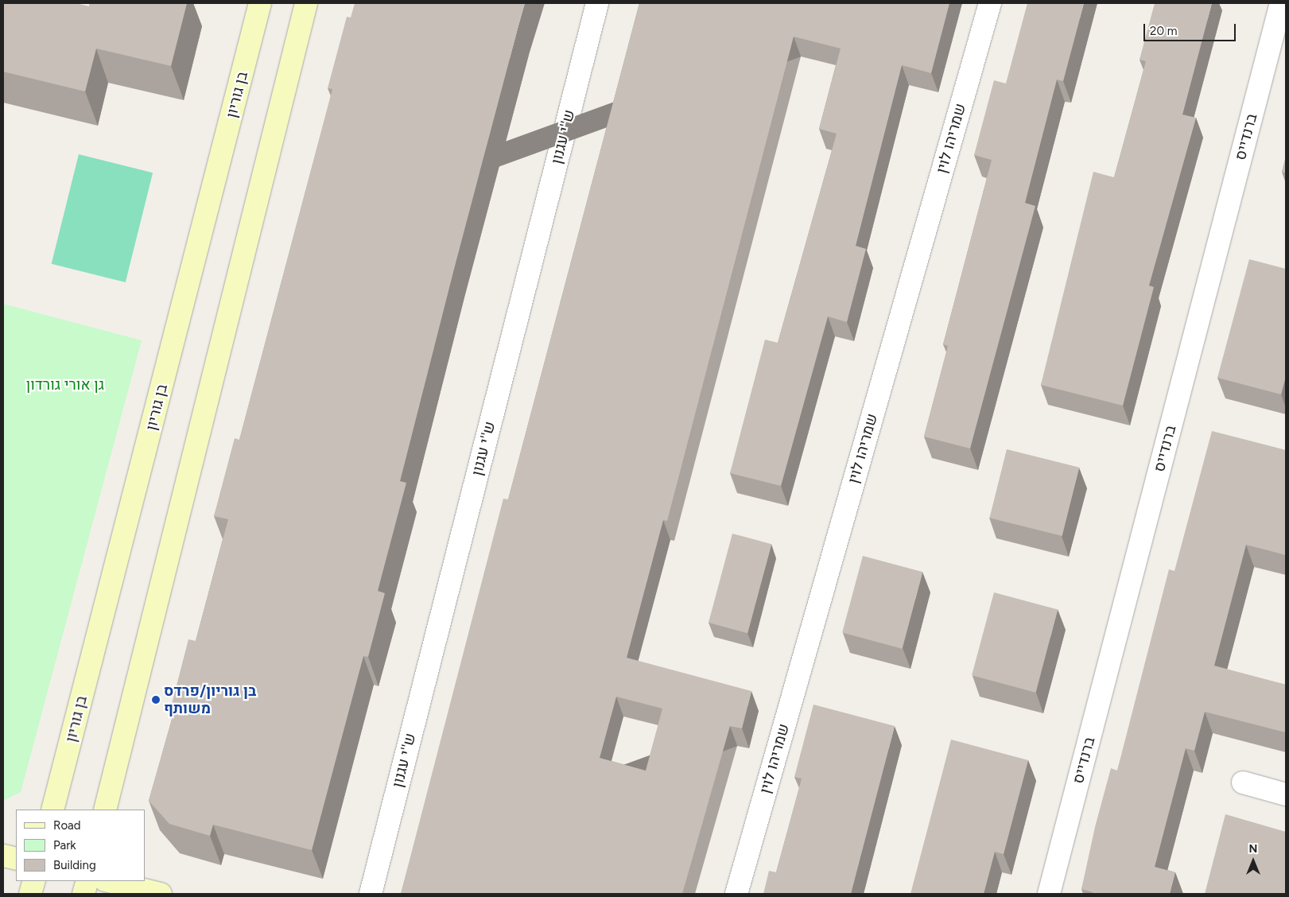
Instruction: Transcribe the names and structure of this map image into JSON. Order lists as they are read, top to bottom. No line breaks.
{"streets":{"main road":["בן גוריון"],"street":["ש''י עגנון","ברנדייס","שמריהו לוין"]},"parks":["גן אורי גורדון"],"places":["בן גוריון/פרדס משותף"],"legend":["Road","Park","Building"],"scale_bar":"20 m","north":"top"}
